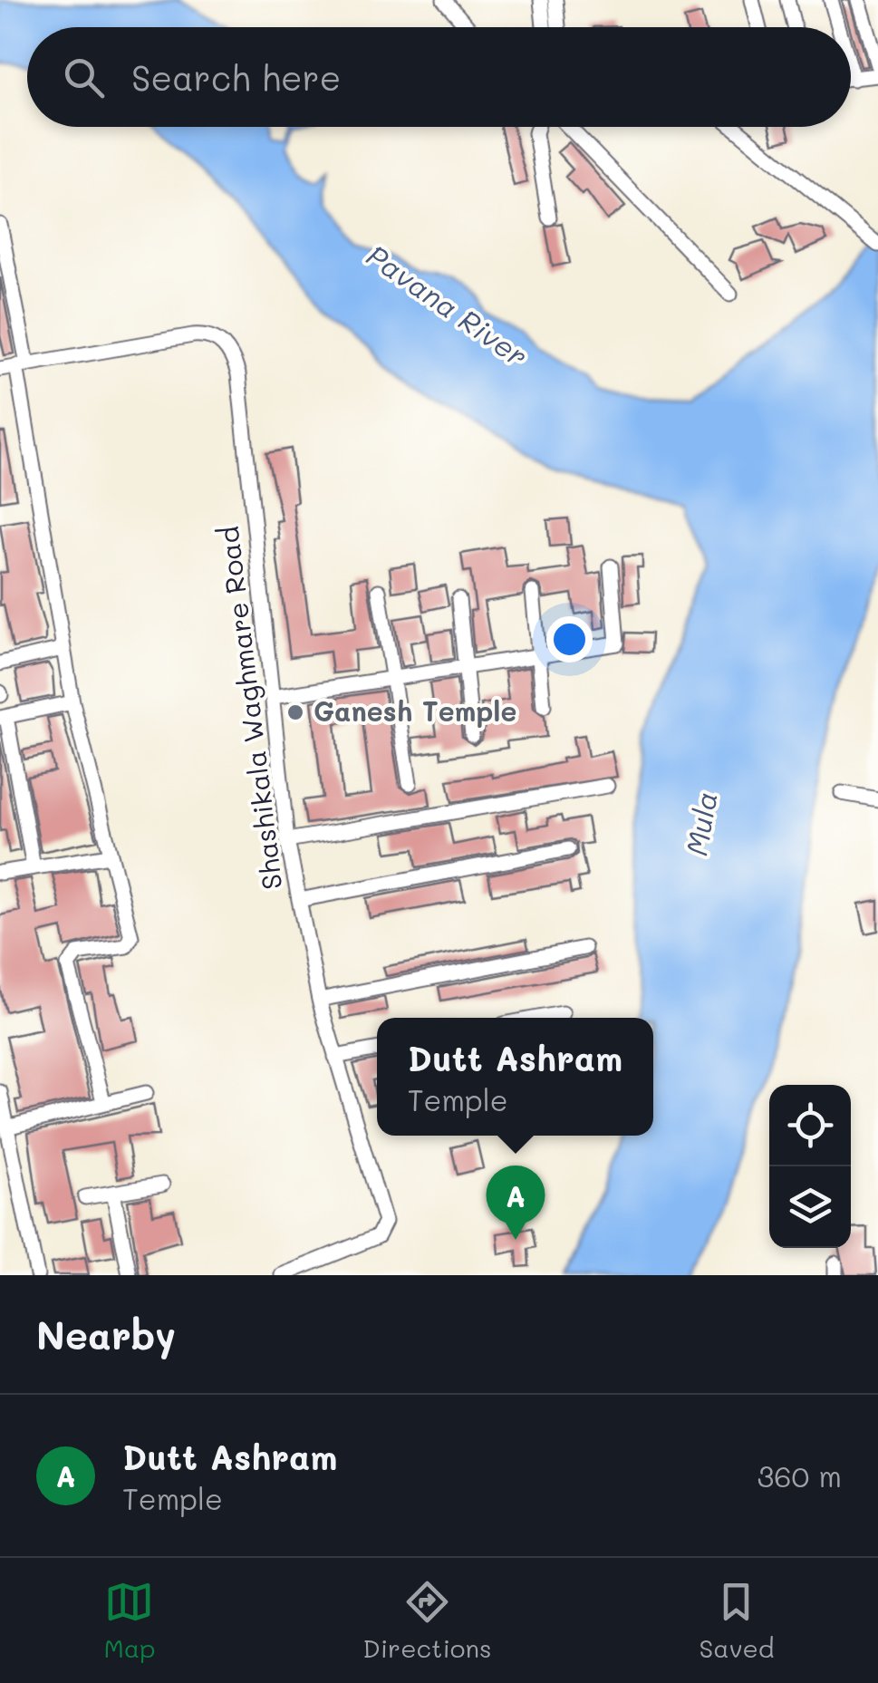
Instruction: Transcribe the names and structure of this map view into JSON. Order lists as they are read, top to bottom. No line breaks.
{"streets":{"street":["Shashikala Waghmare Road"]},"water":["Pavana River","Mula"],"places":["Ganesh Temple"],"page":{"search":"Search here","popup":["Dutt Ashram","Temple"],"pins":"A","heading":"Nearby","list":[{"mark":"A","name":"Dutt Ashram","note":"Temple","value":"360 m"}],"nav":["Map","Directions","Saved"]}}
